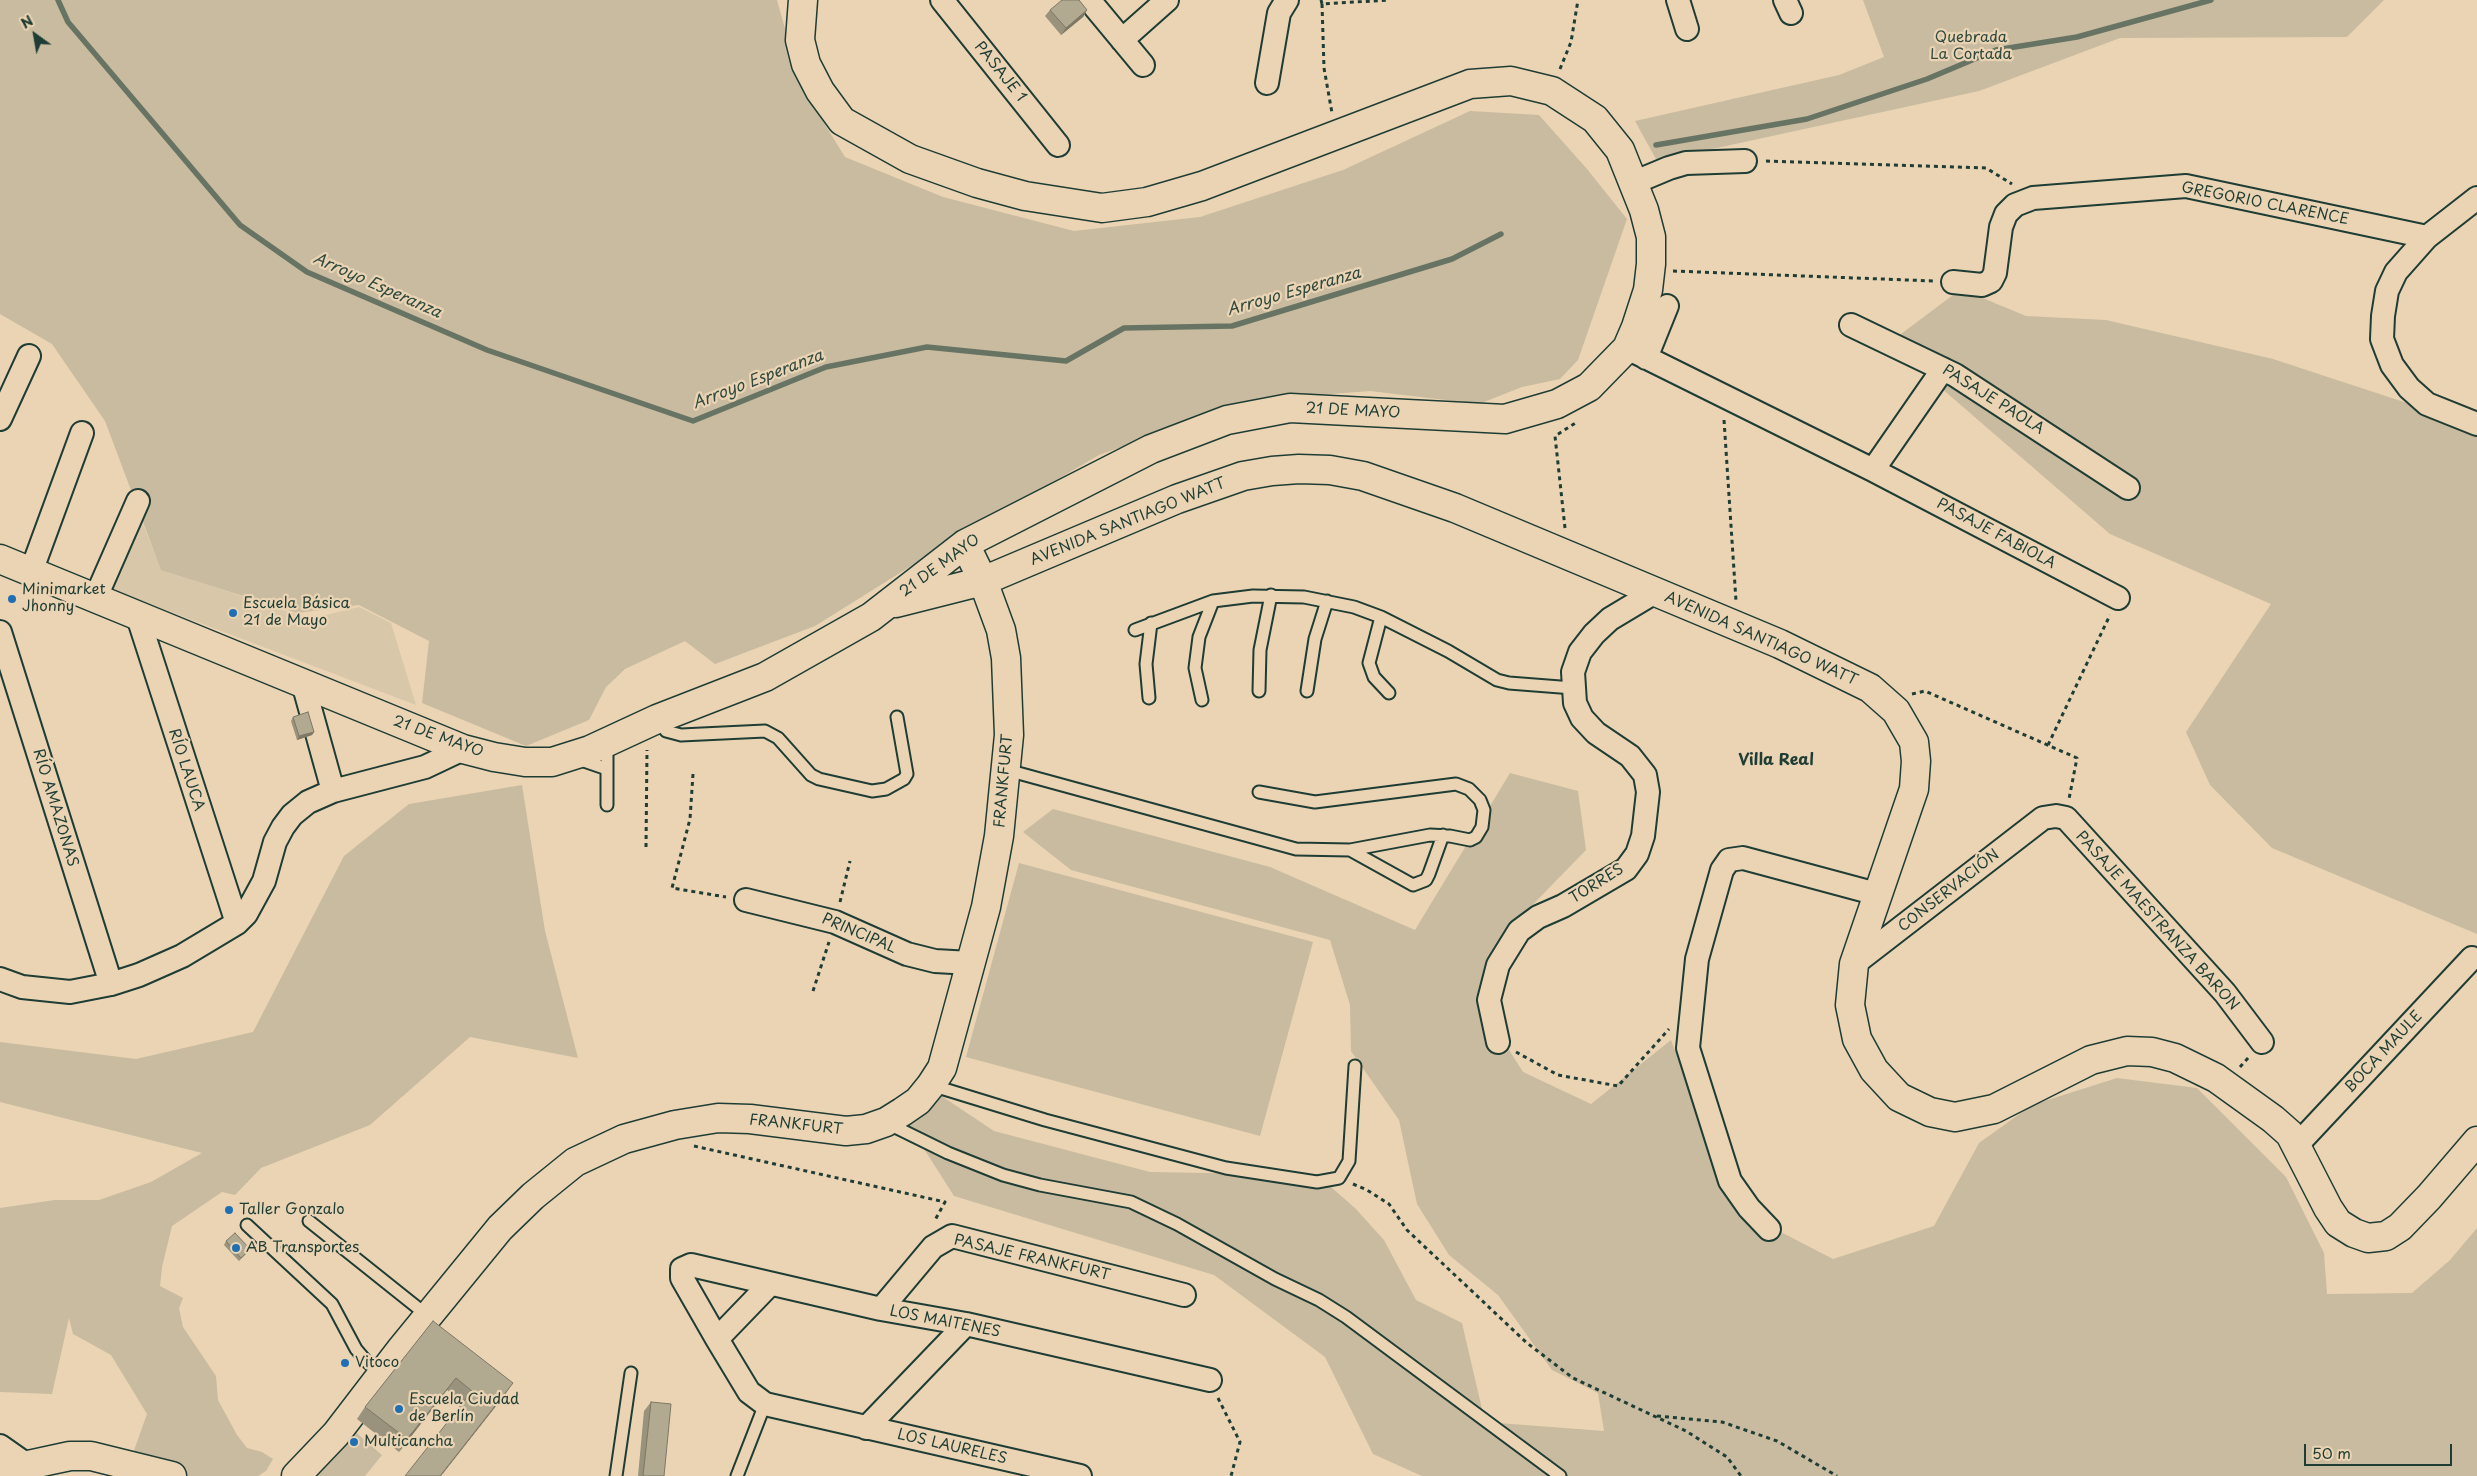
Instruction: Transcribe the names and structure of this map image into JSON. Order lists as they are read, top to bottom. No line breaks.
{"streets":{"street":["PASAJE 1","GREGORIO CLARENCE","PASAJE PAOLA","21 DE MAYO","AVENIDA SANTIAGO WATT","PASAJE FABIOLA","RÍO LAUCA","FRANKFURT","RÍO AMAZONAS","TORRES","CONSERVACIÓN","PASAJE MAESTRANZA BARON","PRINCIPAL","BOCA MAULE","PASAJE FRANKFURT","LOS MAITENES","LOS LAURELES"]},"crossings":[["21 DE MAYO","AVENIDA SANTIAGO WATT"],["21 DE MAYO","PASAJE FABIOLA"],["21 DE MAYO","RÍO LAUCA"],["21 DE MAYO","FRANKFURT"],["AVENIDA SANTIAGO WATT","FRANKFURT"],["AVENIDA SANTIAGO WATT","TORRES"],["AVENIDA SANTIAGO WATT","CONSERVACIÓN"],["AVENIDA SANTIAGO WATT","BOCA MAULE"],["FRANKFURT","PRINCIPAL"],["CONSERVACIÓN","PASAJE MAESTRANZA BARON"],["PASAJE FRANKFURT","LOS MAITENES"],["LOS MAITENES","LOS LAURELES"]],"districts":["Villa Real"],"water":["Arroyo Esperanza"],"parks":["Quebrada La Cortada"],"places":["Minimarket Jhonny","Escuela Básica 21 de Mayo","Taller Gonzalo","AB Transportes","Vitoco","Escuela Ciudad de Berlín","Multicancha"],"scale_bar":"50 m","north":"top left"}
